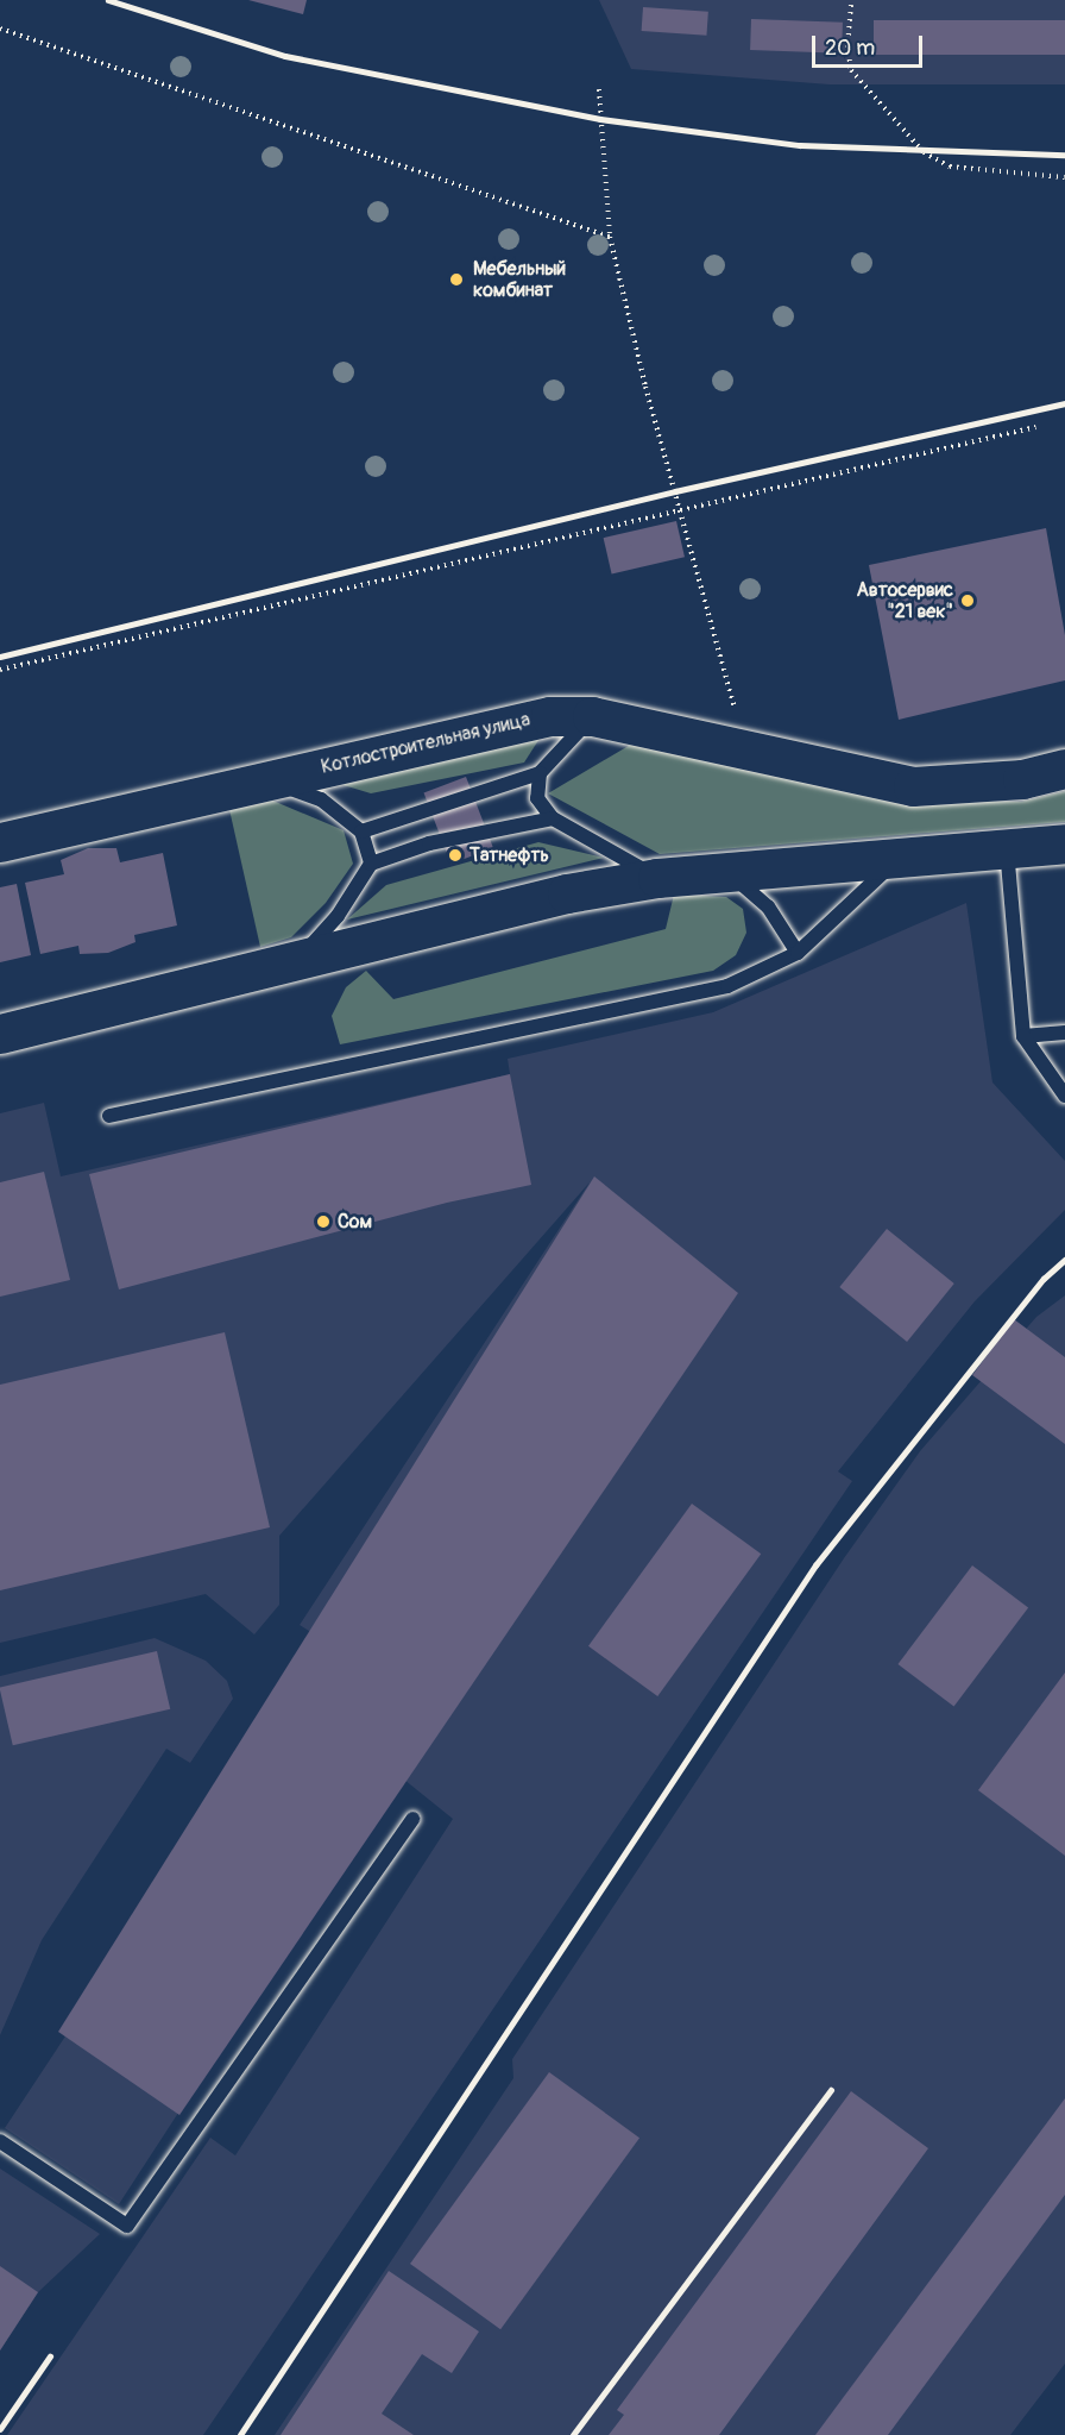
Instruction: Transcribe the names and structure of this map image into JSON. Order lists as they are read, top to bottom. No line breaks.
{"streets":{"main road":["Котлостроительная улица"]},"places":["Мебельный комбинат","Автосервис \"21 век\"","Татнефть","Сом"],"scale_bar":"20 m"}
